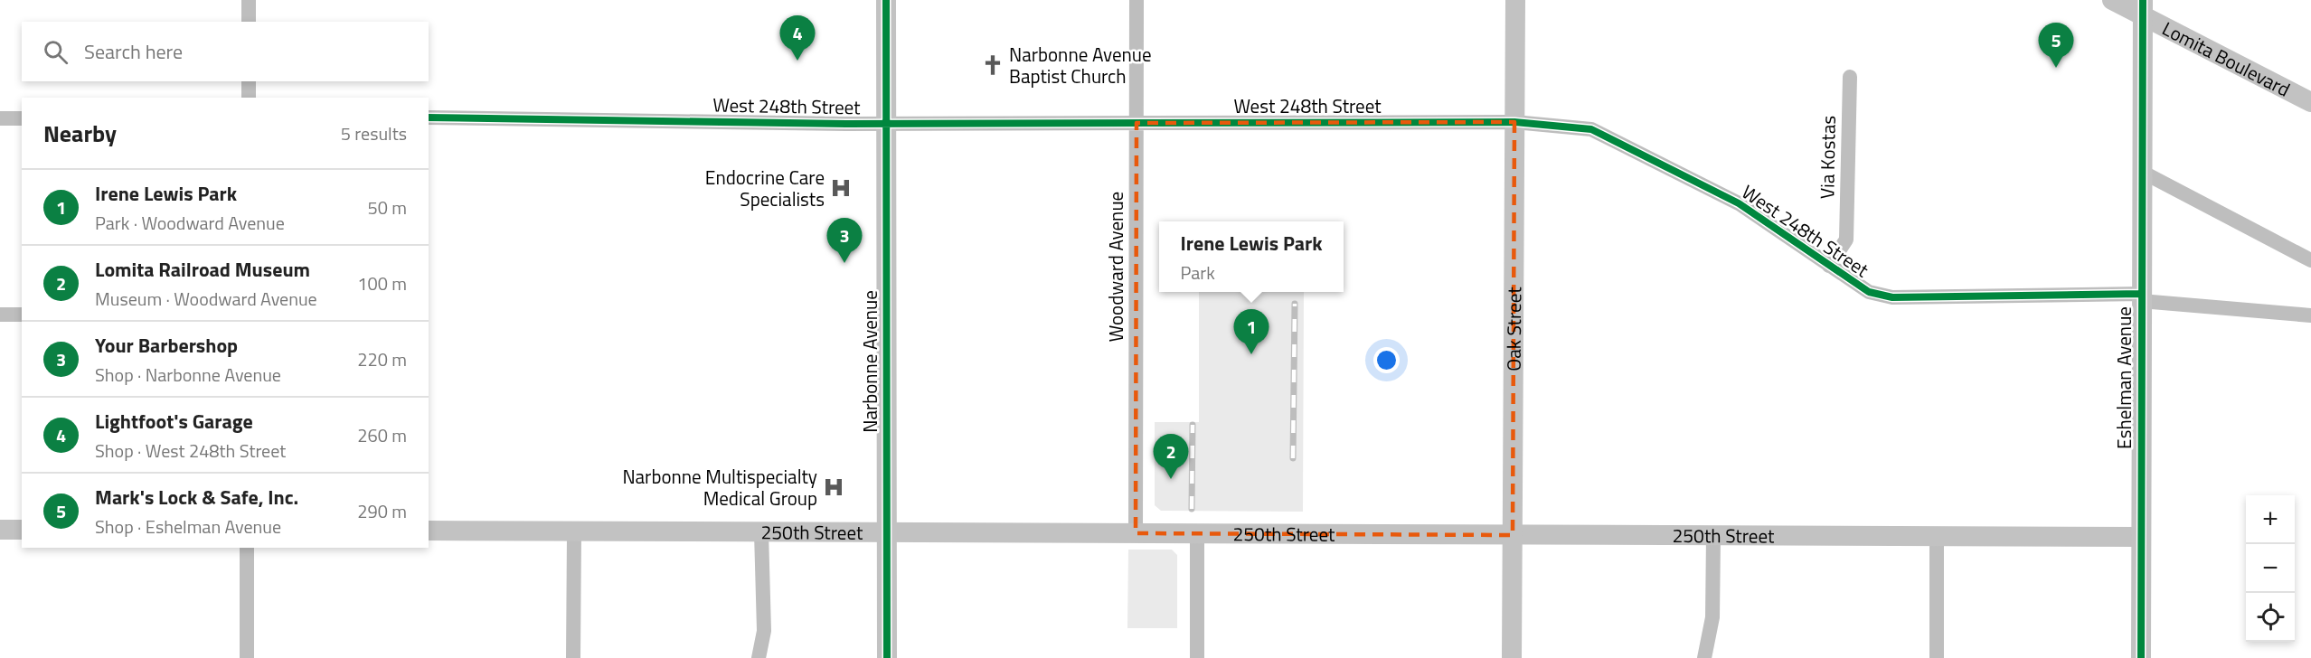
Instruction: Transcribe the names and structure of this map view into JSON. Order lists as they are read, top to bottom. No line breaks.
{"streets":{"street":["Lomita Boulevard","West 248th Street","Via Kostas","Woodward Avenue","Oak Street","Narbonne Avenue","Eshelman Avenue","250th Street"]},"crossings":[["Lomita Boulevard","Eshelman Avenue"],["West 248th Street","Via Kostas"],["West 248th Street","Woodward Avenue"],["West 248th Street","Oak Street"],["West 248th Street","Narbonne Avenue"],["West 248th Street","Eshelman Avenue"],["Woodward Avenue","250th Street"],["Oak Street","250th Street"],["Narbonne Avenue","250th Street"],["Eshelman Avenue","250th Street"]],"places":{"church":["Narbonne Avenue Baptist Church"],"hospital":["Endocrine Care Specialists","Narbonne Multispecialty Medical Group"]},"page":{"pins":["4","5","3","1","2"],"search":"Search here","heading":["Nearby","5 results"],"list":[{"mark":"1","name":"Irene Lewis Park","note":"Park · Woodward Avenue","value":"50 m"},{"mark":"2","name":"Lomita Railroad Museum","note":"Museum · Woodward Avenue","value":"100 m"},{"mark":"3","name":"Your Barbershop","note":"Shop · Narbonne Avenue","value":"220 m"},{"mark":"4","name":"Lightfoot's Garage","note":"Shop · West 248th Street","value":"260 m"},{"mark":"5","name":"Mark's Lock & Safe, Inc.","note":"Shop · Eshelman Avenue","value":"290 m"}],"popup":["Irene Lewis Park","Park"],"map_buttons":["+","−"]}}
